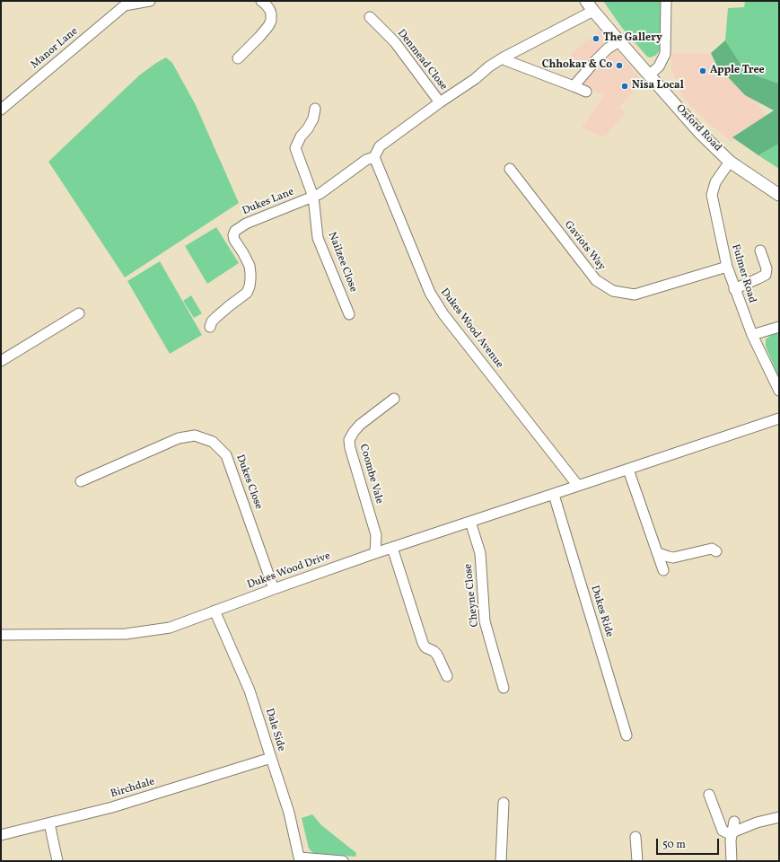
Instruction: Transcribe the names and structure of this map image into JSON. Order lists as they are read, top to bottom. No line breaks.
{"streets":{"main road":["Oxford Road"],"street":["Manor Lane","Denmead Close","Dukes Lane","Gaviots Way","Nailzee Close","Fulmer Road","Dukes Wood Avenue","Coombe Vale","Dukes Close","Dukes Wood Drive","Cheyne Close","Dukes Ride","Dale Side","Birchdale"]},"crossings":[["Oxford Road","Fulmer Road"],["Dukes Lane","Nailzee Close"],["Dukes Lane","Dukes Wood Avenue"],["Gaviots Way","Fulmer Road"],["Dukes Wood Avenue","Dukes Wood Drive"],["Coombe Vale","Dukes Wood Drive"],["Dukes Close","Dukes Wood Drive"],["Dukes Wood Drive","Cheyne Close"],["Dukes Wood Drive","Dukes Ride"],["Dukes Wood Drive","Dale Side"],["Dale Side","Birchdale"]],"places":["The Gallery","Chhokar & Co","Apple Tree","Nisa Local"],"scale_bar":"50 m"}
